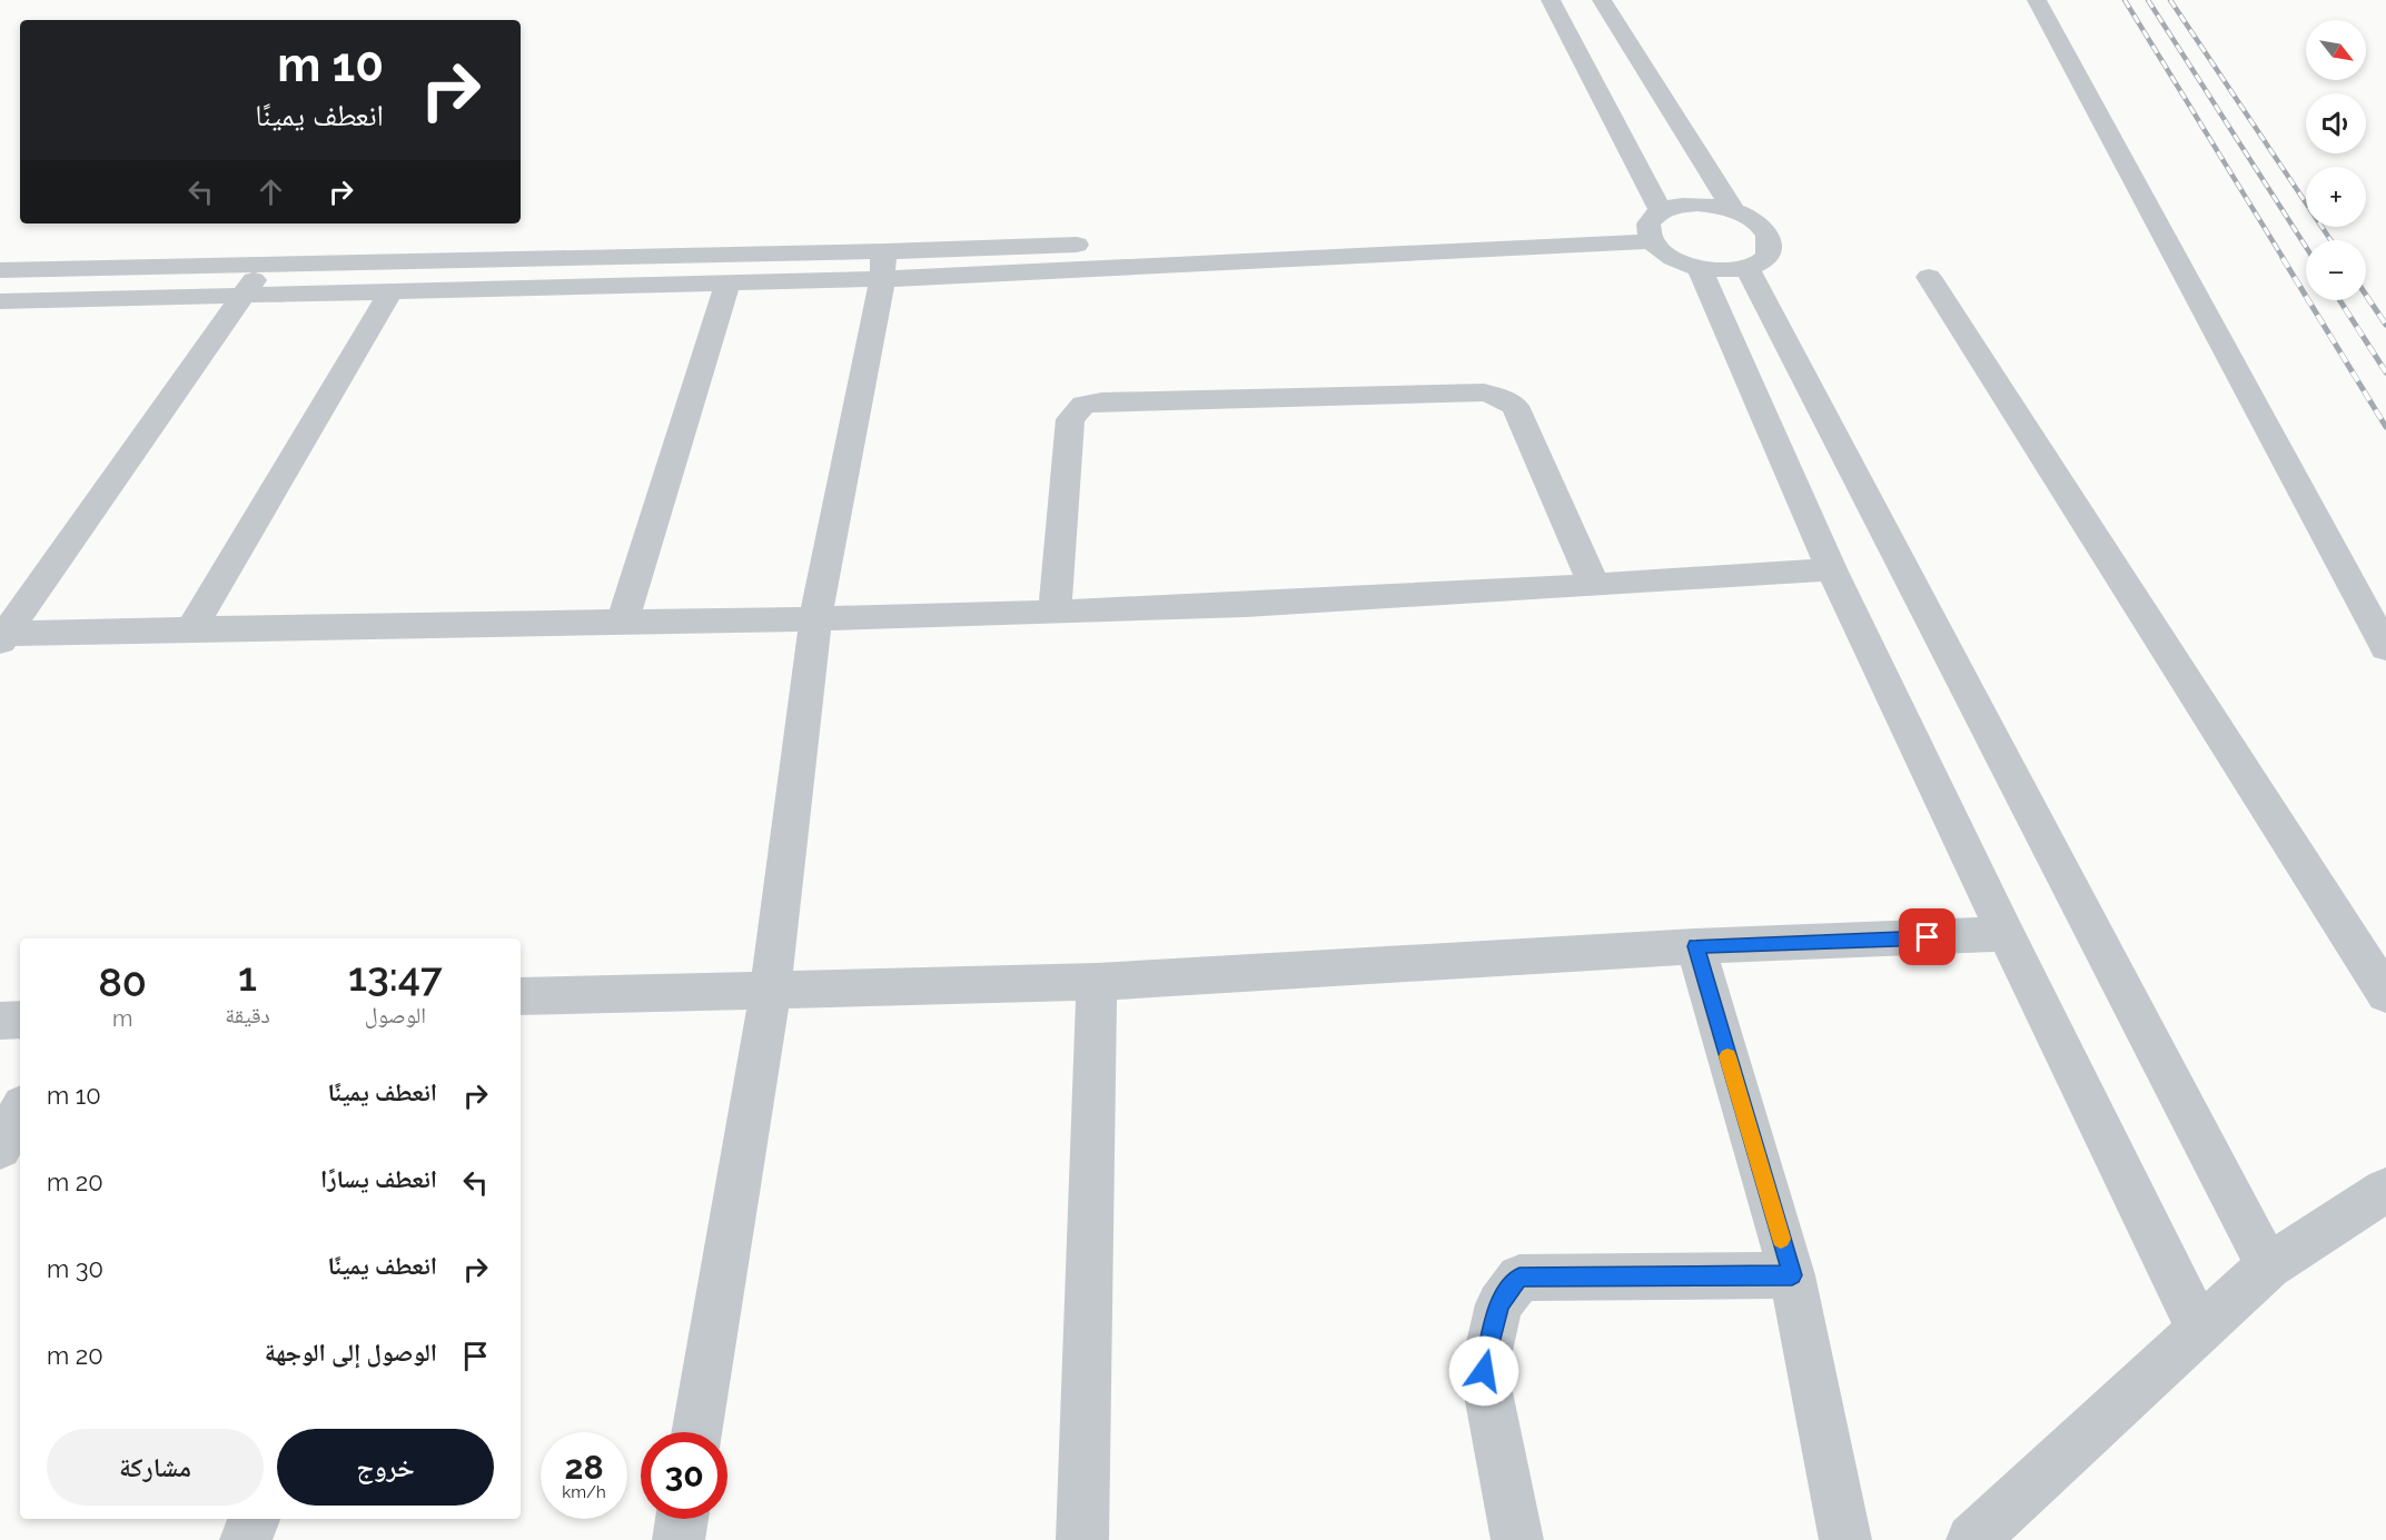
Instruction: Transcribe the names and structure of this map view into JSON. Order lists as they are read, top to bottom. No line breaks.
{"north":"bottom right","page":{"map_buttons":["+","−"],"turn":["10 m","انعطف يمينًا"],"eta":["13:47","الوصول","1","دقيقة","80","m"],"list":[{"name":"انعطف يمينًا","value":"10 m"},{"name":"انعطف يسارًا","value":"20 m"},{"name":"انعطف يمينًا","value":"30 m"},{"name":"الوصول إلى الوجهة","value":"20 m"}],"buttons":["خروج","مشاركة"],"speed":"28 km/h","limit":"30"}}
